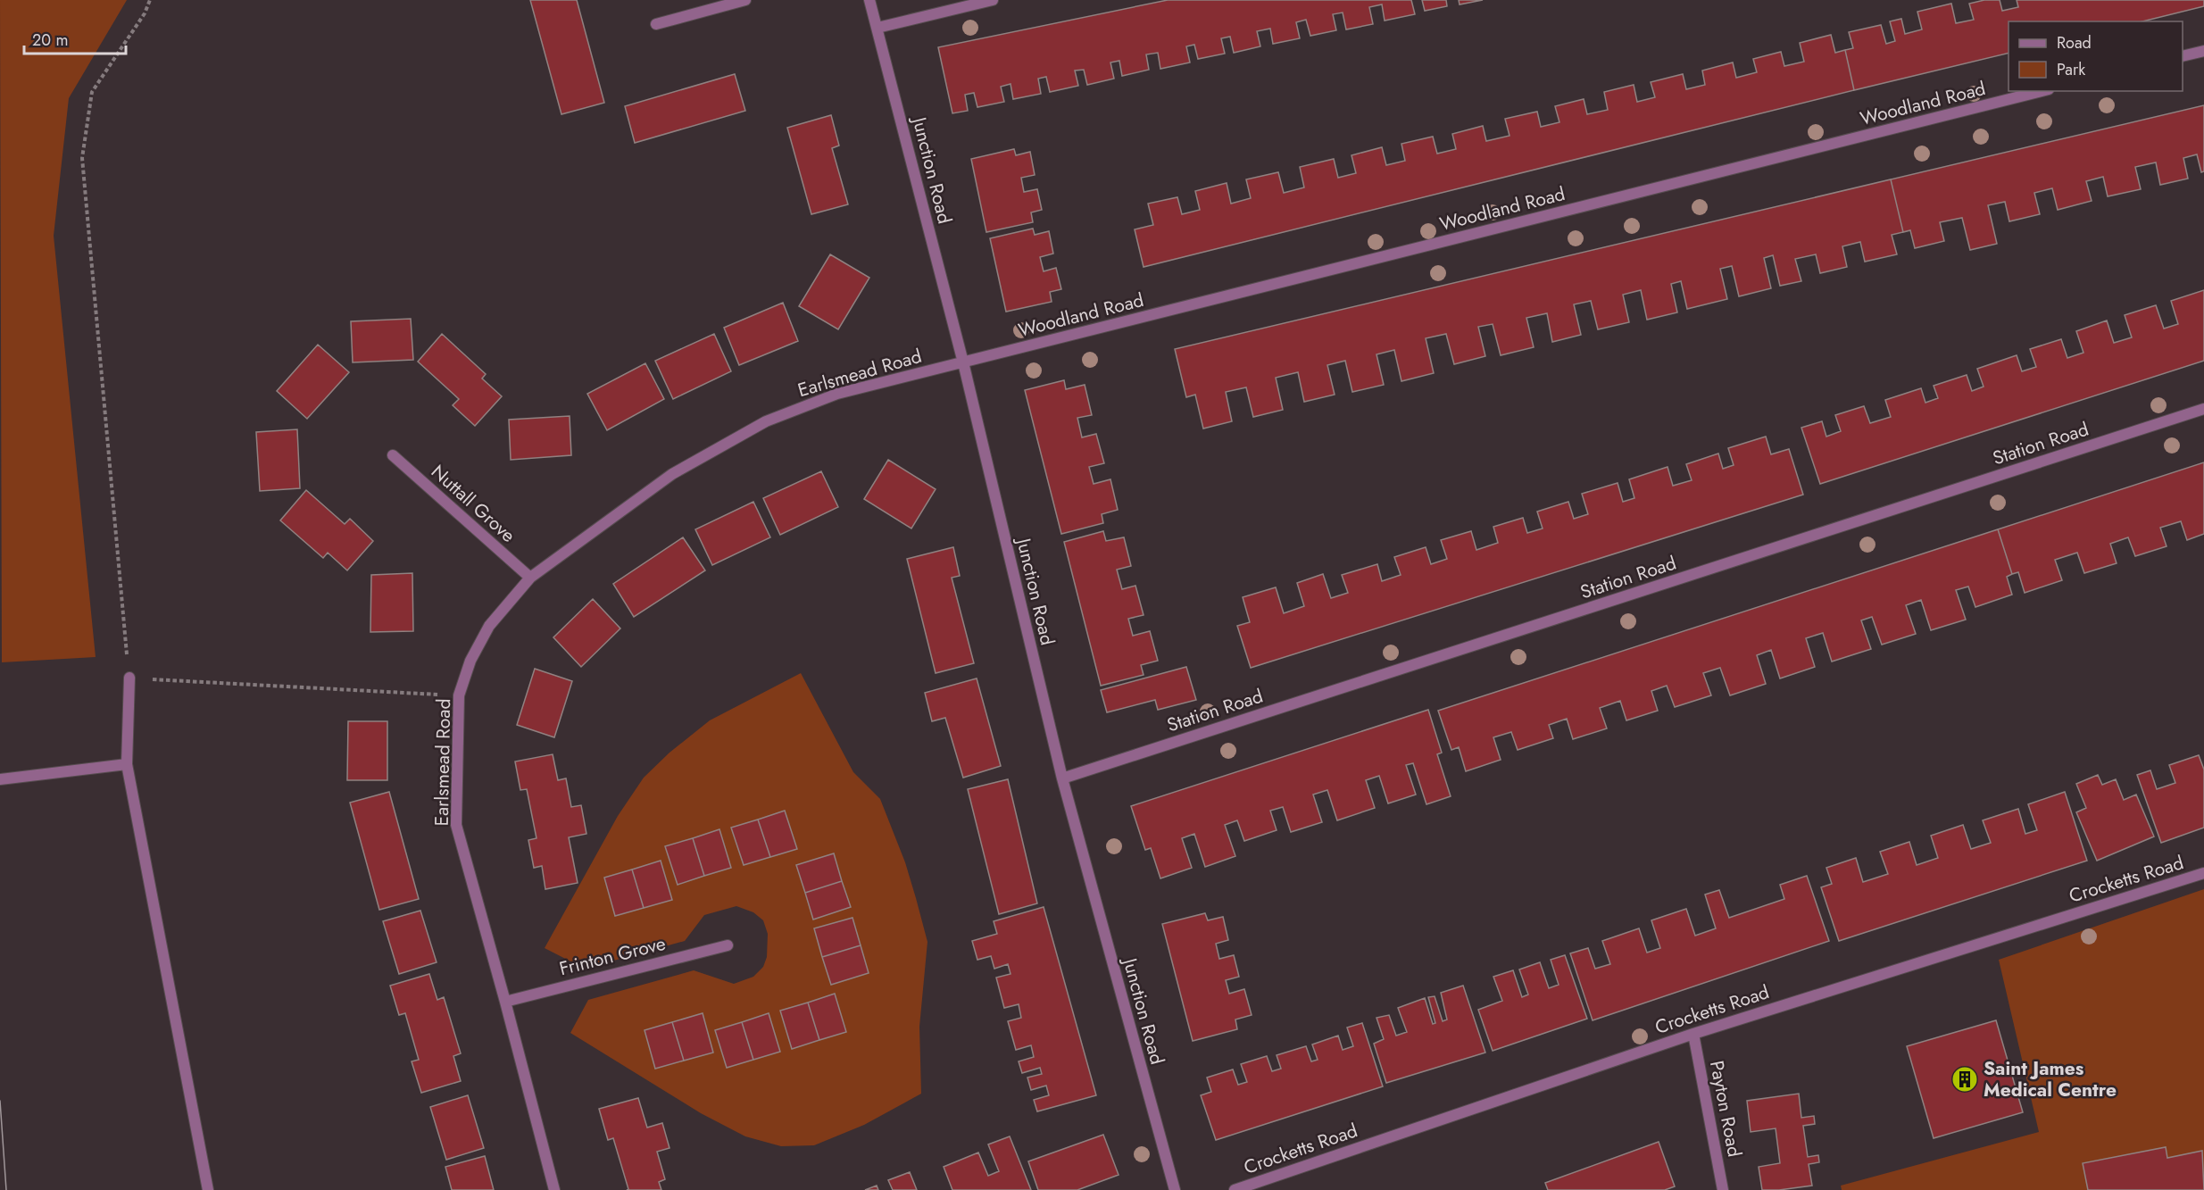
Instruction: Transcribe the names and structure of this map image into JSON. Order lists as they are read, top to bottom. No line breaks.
{"streets":{"street":["Woodland Road","Junction Road","Earlsmead Road","Station Road","Nuttall Grove","Crocketts Road","Frinton Grove","Payton Road"]},"crossings":[["Woodland Road","Junction Road"],["Woodland Road","Earlsmead Road"],["Junction Road","Earlsmead Road"],["Junction Road","Station Road"],["Earlsmead Road","Nuttall Grove"],["Earlsmead Road","Frinton Grove"],["Crocketts Road","Payton Road"]],"places":{"building":["Saint James Medical Centre"]},"legend":["Road","Park"],"scale_bar":"20 m"}
